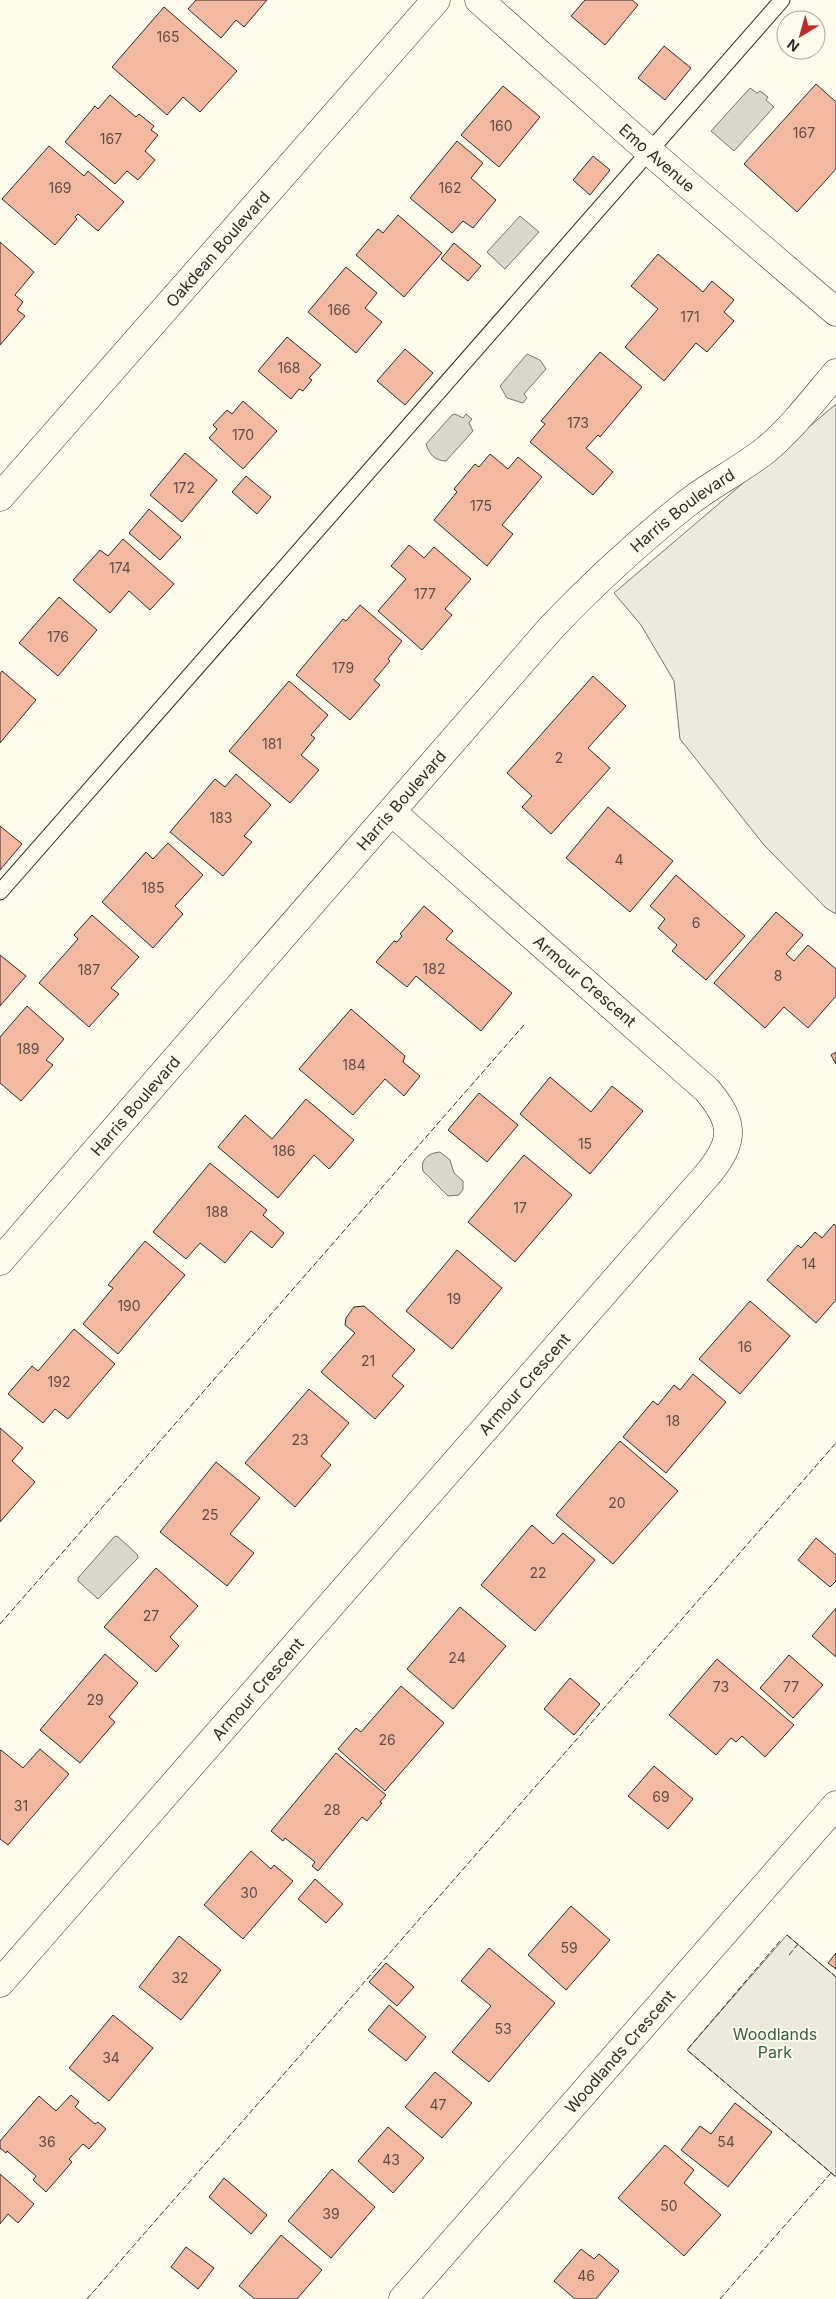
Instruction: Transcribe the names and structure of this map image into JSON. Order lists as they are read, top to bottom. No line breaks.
{"streets":{"street":["Emo Avenue","Oakdean Boulevard","Harris Boulevard","Armour Crescent","Woodlands Crescent"]},"crossings":[["Harris Boulevard","Armour Crescent"]],"parks":["Woodlands Park"],"house_numbers":["165","160","167","167","169","162","166","171","168","173","170","172","175","174","177","176","179","181","2","183","4","185","6","182","187","8","189","184","15","186","17","188","14","19","190","16","21","192","18","23","20","25","22","27","24","73","77","29","26","69","31","28","30","59","32","53","34","47","36","54","43","50","39","46"],"north":"bottom left"}
